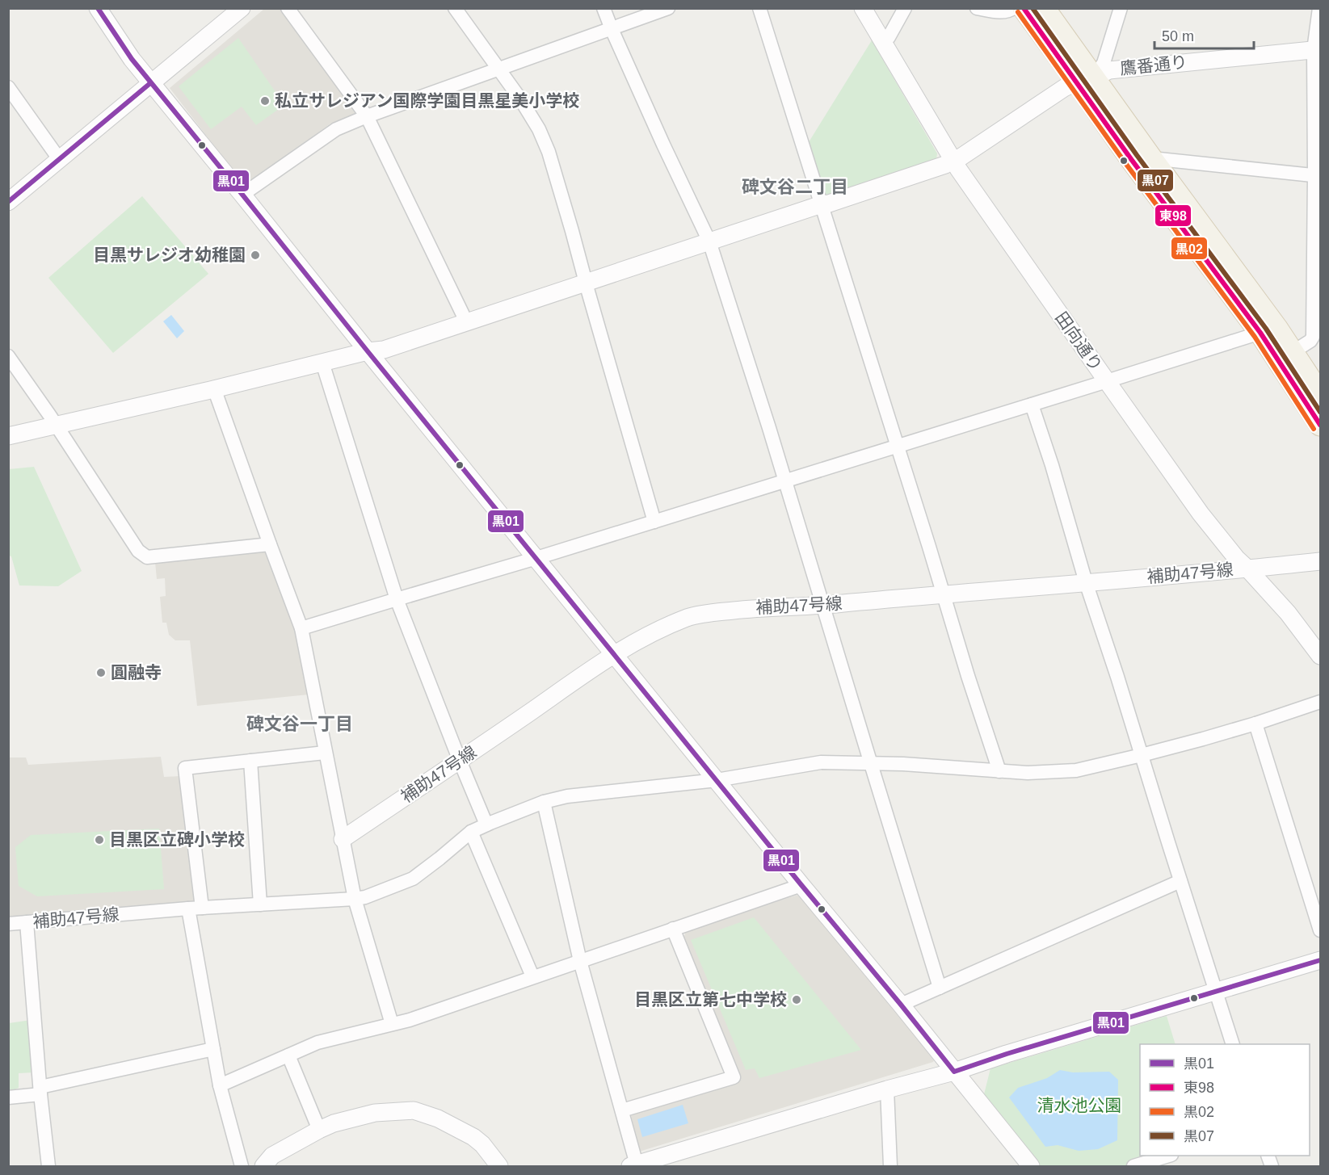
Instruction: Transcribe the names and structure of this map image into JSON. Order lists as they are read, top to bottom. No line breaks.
{"streets":{"street":["鷹番通り","田向通り","補助47号線"]},"crossings":[["鷹番通り","田向通り"],["田向通り","補助47号線"]],"districts":["碑文谷二丁目","碑文谷一丁目"],"parks":["清水池公園"],"places":["私立サレジアン国際学園目黒星美小学校","目黒サレジオ幼稚園","圓融寺","目黒区立碑小学校","目黒区立第七中学校"],"lines":["transit line 黒01","transit line 東98","transit line 黒07","transit line 黒02"],"legend":["黒01","東98","黒02","黒07"],"scale_bar":"50 m"}
